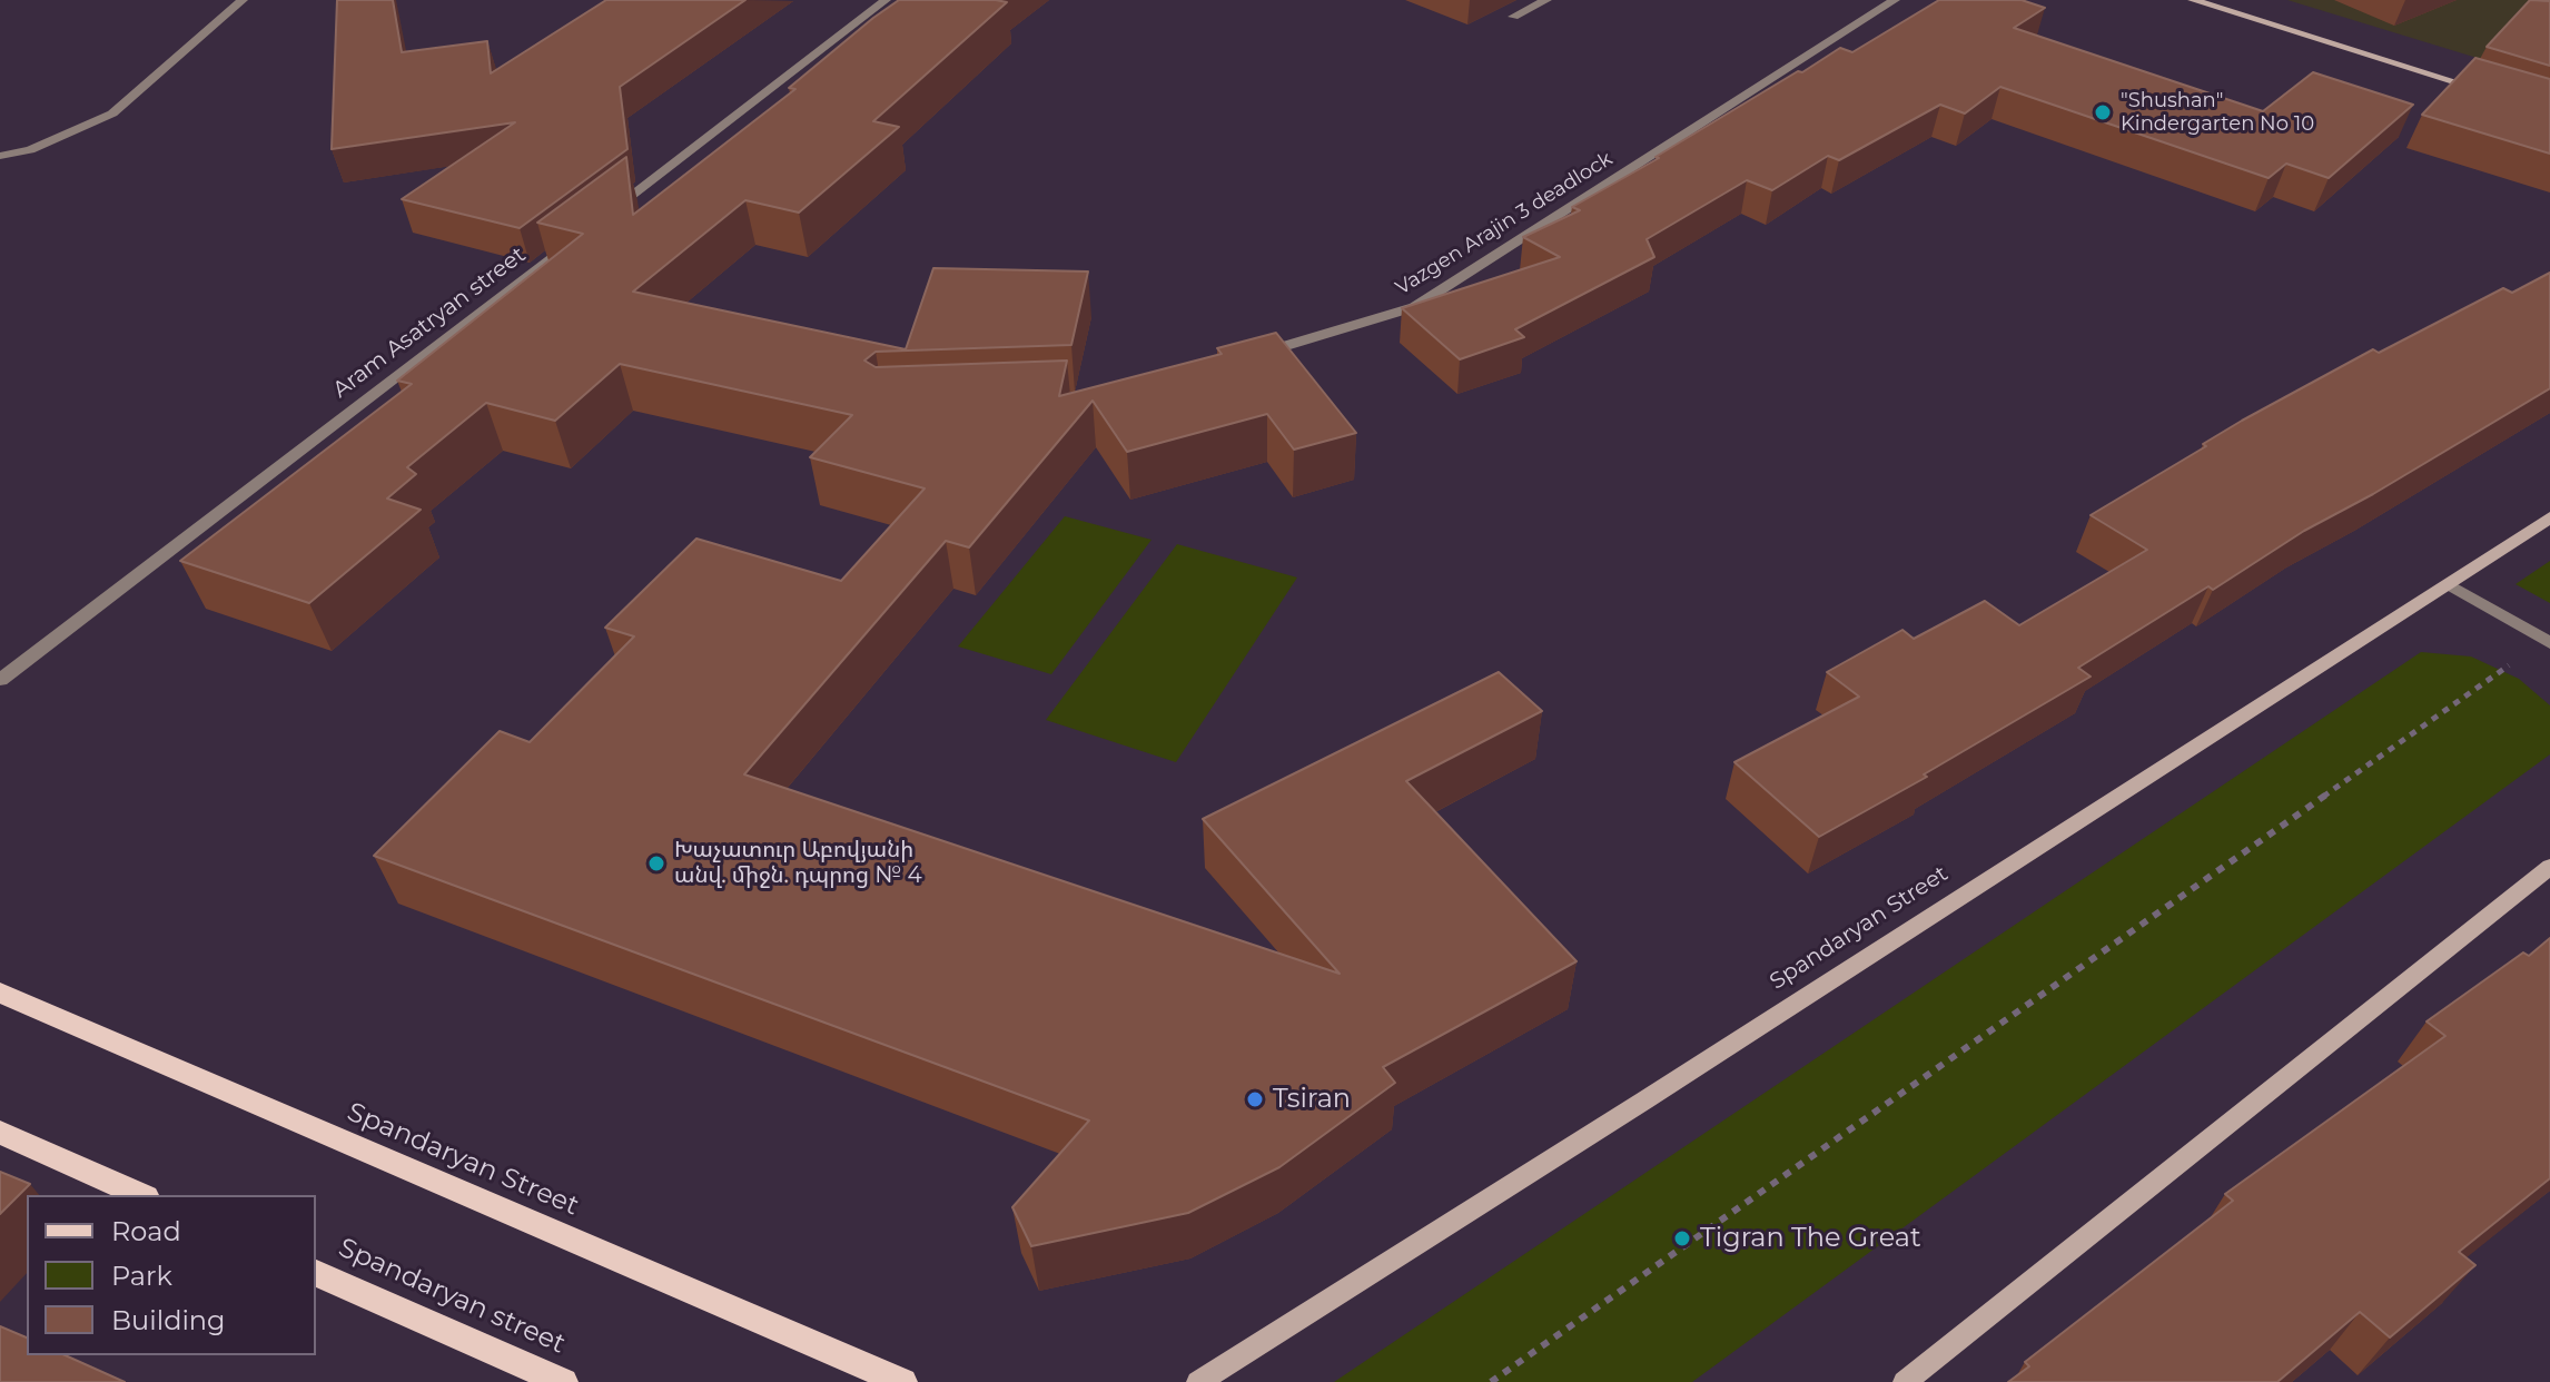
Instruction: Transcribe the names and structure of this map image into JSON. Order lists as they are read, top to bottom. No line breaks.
{"streets":{"main road":["Spandaryan Street","Spandaryan street"],"street":["Vazgen Arajin 3 deadlock","Aram Asatryan street"]},"places":["\"Shushan\" Kindergarten No 10","Խաչատուր Աբովյանի անվ. միջն. դպրոց № 4","Tsiran","Tigran The Great"],"legend":["Road","Park","Building"]}
